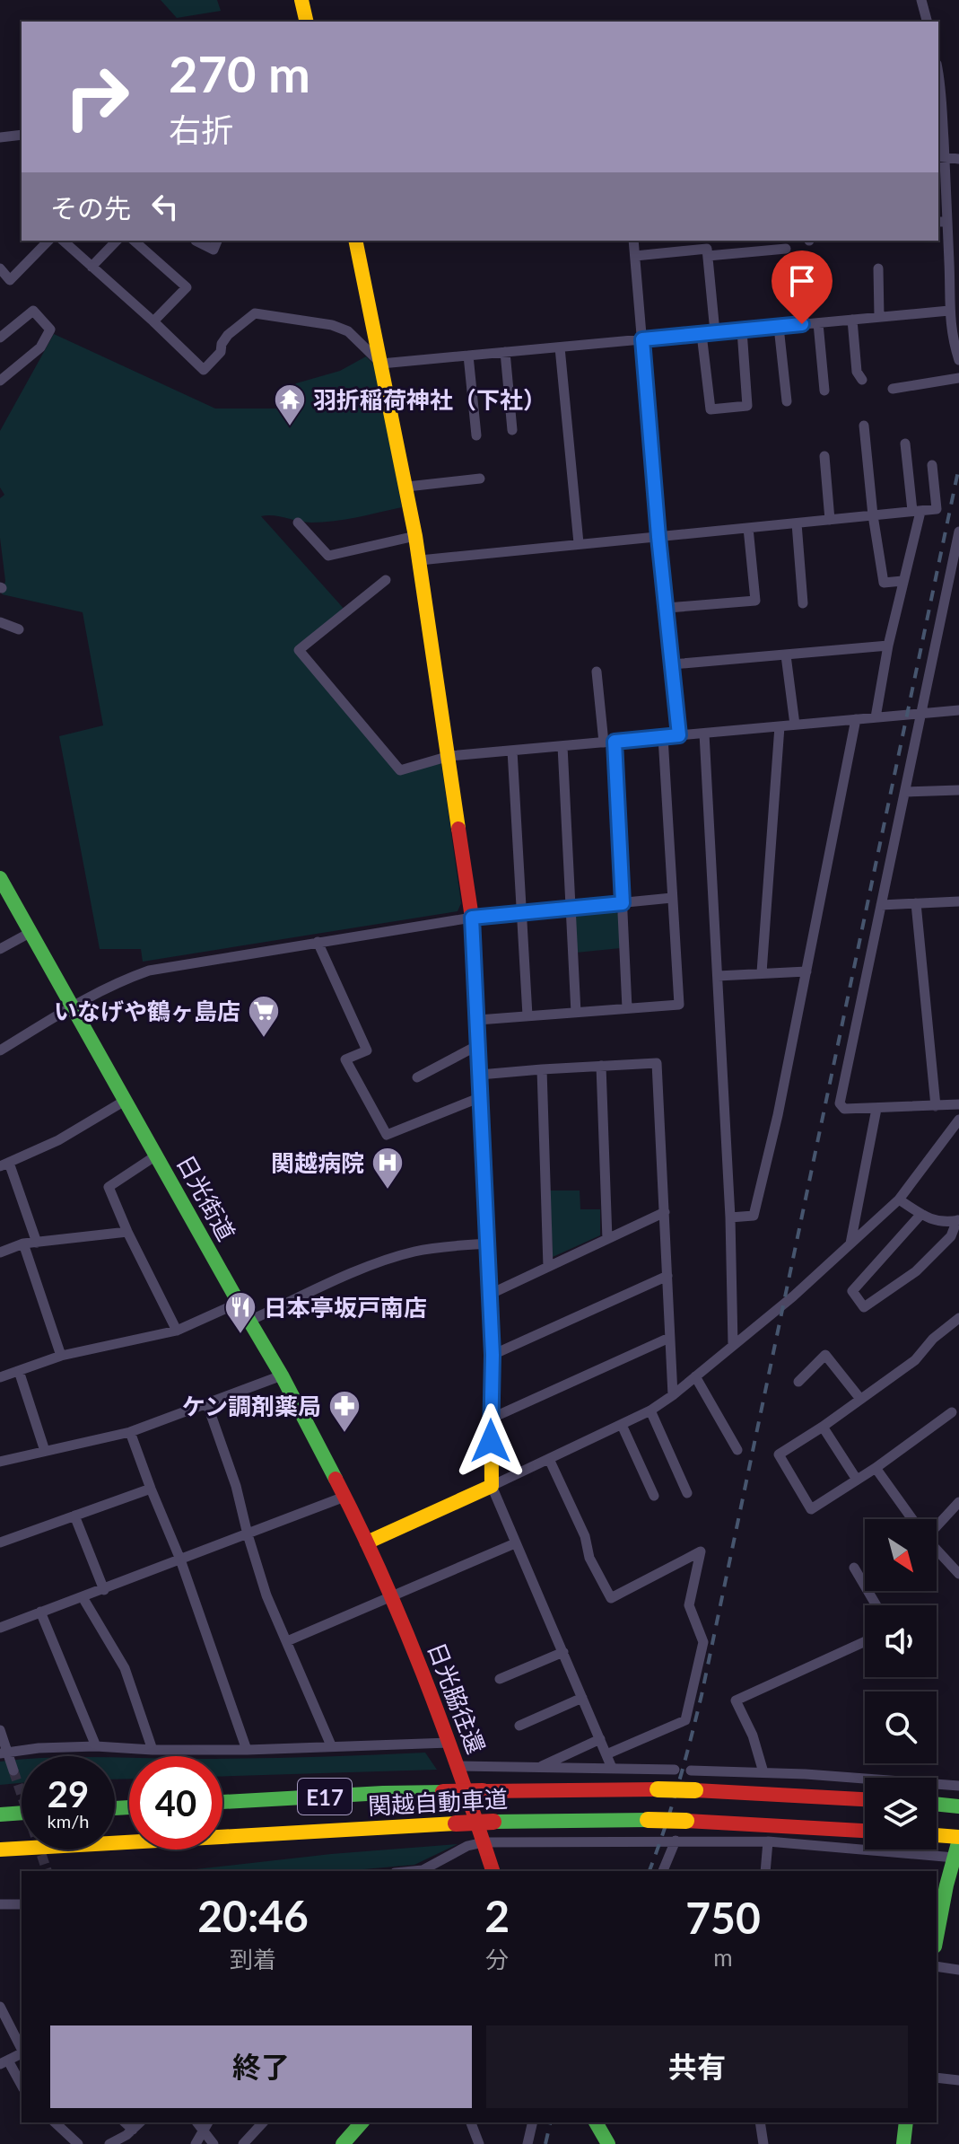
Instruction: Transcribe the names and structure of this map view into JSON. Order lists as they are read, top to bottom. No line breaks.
{"streets":{"main road":["日光街道","日光脇往還","E17","関越自動車道"]},"crossings":[["日光街道","日光脇往還"]],"places":{"temple":["羽折稲荷神社（下社）"],"supermarket":["いなげや鶴ヶ島店"],"hospital":["関越病院"],"restaurant":["日本亭坂戸南店"],"pharmacy":["ケン調剤薬局"]},"north":"bottom right","page":{"turn":["270 m","右折"],"then":"その先","speed":"29 km/h","limit":"40","eta":["20:46","到着","2","分","750","m"],"buttons":["終了","共有"]}}
